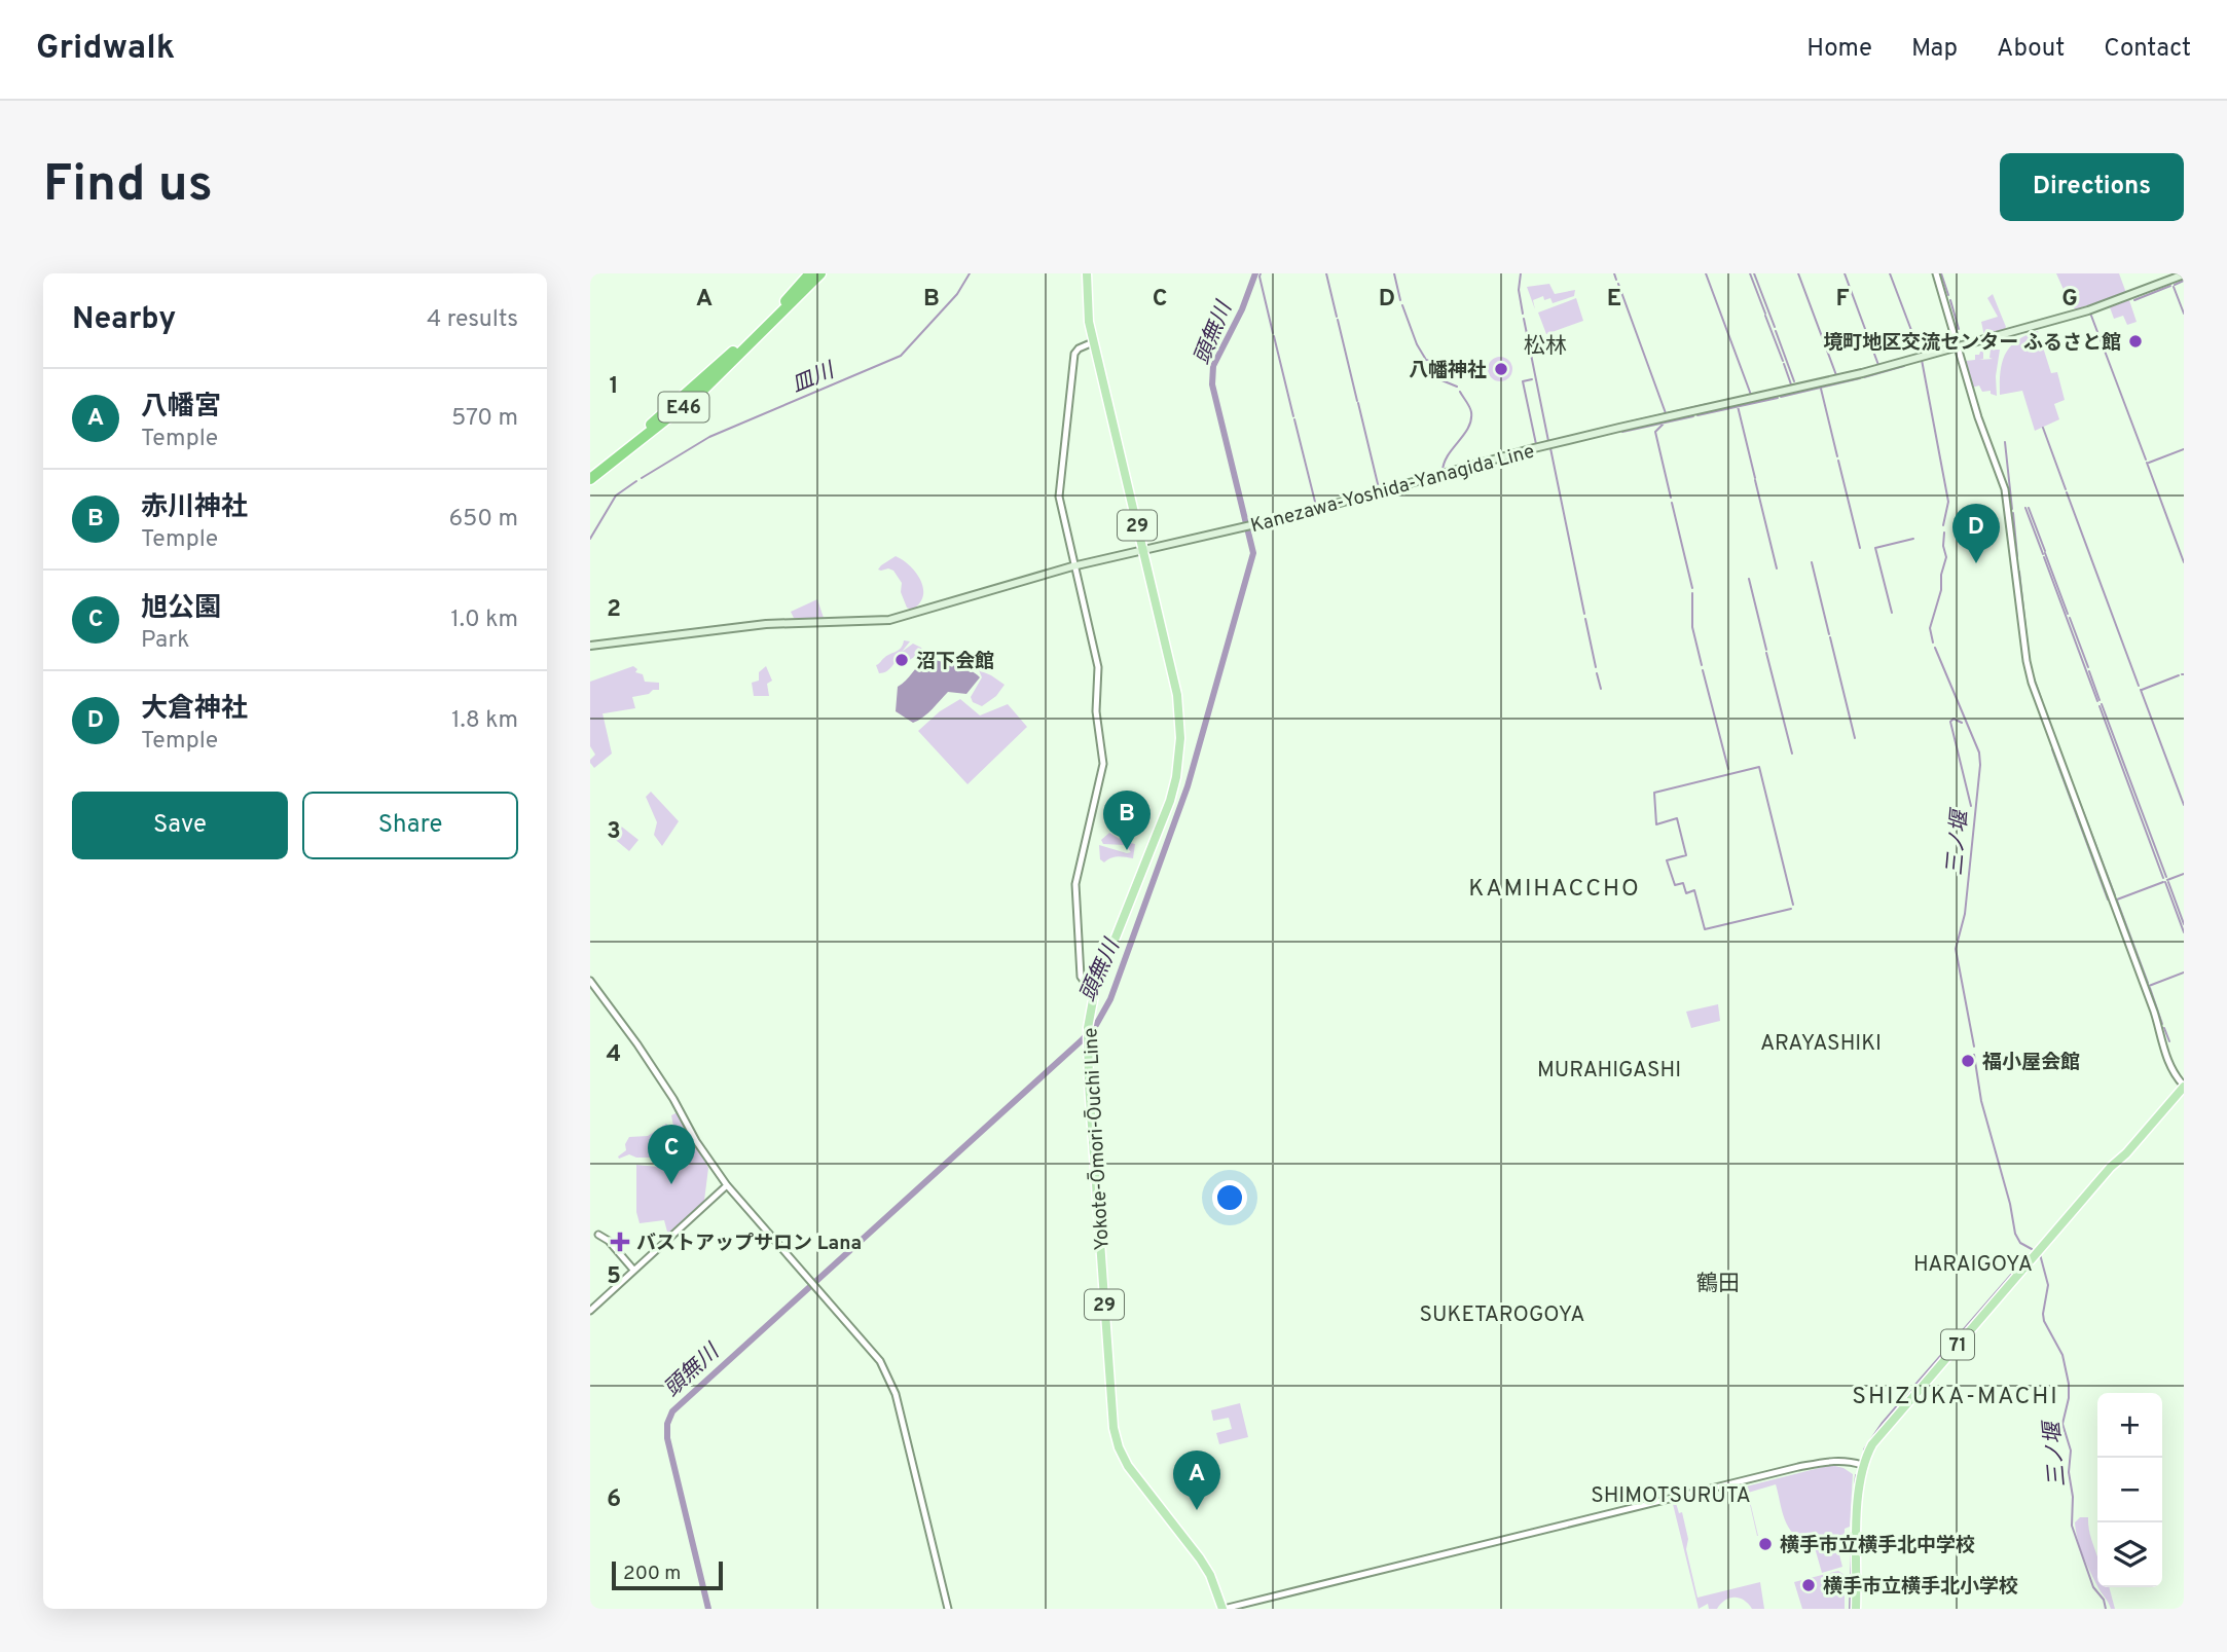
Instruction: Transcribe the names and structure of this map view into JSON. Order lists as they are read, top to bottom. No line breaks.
{"streets":{"highway":["E46"],"main road":["Kanezawa-Yoshida-Yanagida Line","29","Yokote-Ōmori-Ōuchi Line","71"]},"crossings":[["Kanezawa-Yoshida-Yanagida Line","Yokote-Ōmori-Ōuchi Line"]],"districts":["松林","KAMIHACCHO","ARAYASHIKI","MURAHIGASHI","HARAIGOYA","鶴田","SUKETAROGOYA","SHIZUKA-MACHI","SHIMOTSURUTA"],"water":["頭無川","皿川","三ノ堰"],"places":{"other":["境町地区交流センター ふるさと館","八幡神社","沼下会館","福小屋会館","横手市立横手北中学校","横手市立横手北小学校"],"health":["バストアップサロン Lana"]},"scale_bar":"200 m","page":{"header":"Gridwalk","nav":["Home","Map","About","Contact"],"buttons":["Directions",["Save","Share"]],"title":"Find us","heading":["Nearby","4 results"],"list":[{"mark":"A","name":"八幡宮","note":"Temple","value":"570 m"},{"mark":"B","name":"赤川神社","note":"Temple","value":"650 m"},{"mark":"C","name":"旭公園","note":"Park","value":"1.0 km"},{"mark":"D","name":"大倉神社","note":"Temple","value":"1.8 km"}],"pins":["D","B","C","A"],"map_buttons":["+","−"],"scale":"200 m"},"grid":{"columns":["A","B","C","D","E","F","G"],"rows":["1","2","3","4","5","6"]}}
